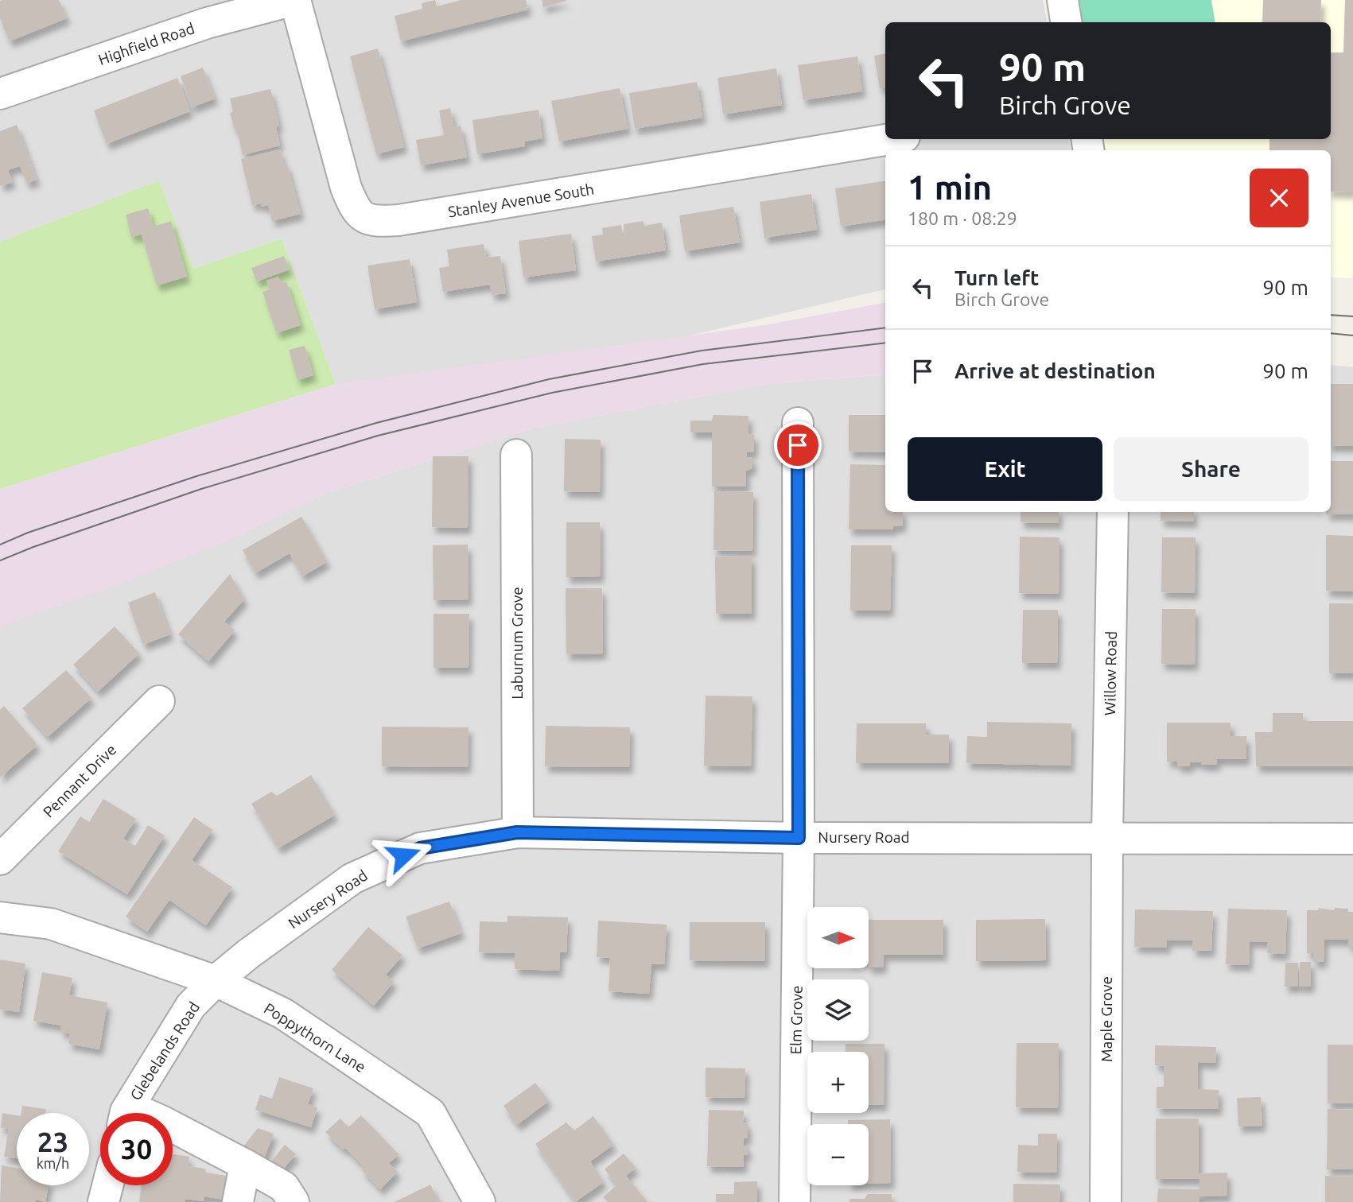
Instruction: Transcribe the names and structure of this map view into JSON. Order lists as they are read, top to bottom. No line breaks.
{"streets":{"street":["Highfield Road","Stanley Avenue South","Laburnum Grove","Willow Road","Pennant Drive","Nursery Road","Maple Grove","Elm Grove","Poppythorn Lane","Glebelands Road"]},"crossings":[["Highfield Road","Stanley Avenue South"],["Laburnum Grove","Nursery Road"],["Willow Road","Nursery Road"],["Willow Road","Maple Grove"],["Nursery Road","Maple Grove"],["Nursery Road","Elm Grove"],["Nursery Road","Poppythorn Lane"],["Nursery Road","Glebelands Road"],["Poppythorn Lane","Glebelands Road"]],"north":"right","page":{"turn":["90 m","Birch Grove"],"heading":["1 min","180 m · 08:29"],"list":[{"name":"Turn left","note":"Birch Grove","value":"90 m"},{"name":"Arrive at destination","value":"90 m"}],"buttons":["Exit","Share"],"map_buttons":["+","−"],"speed":"23 km/h","limit":"30"}}
